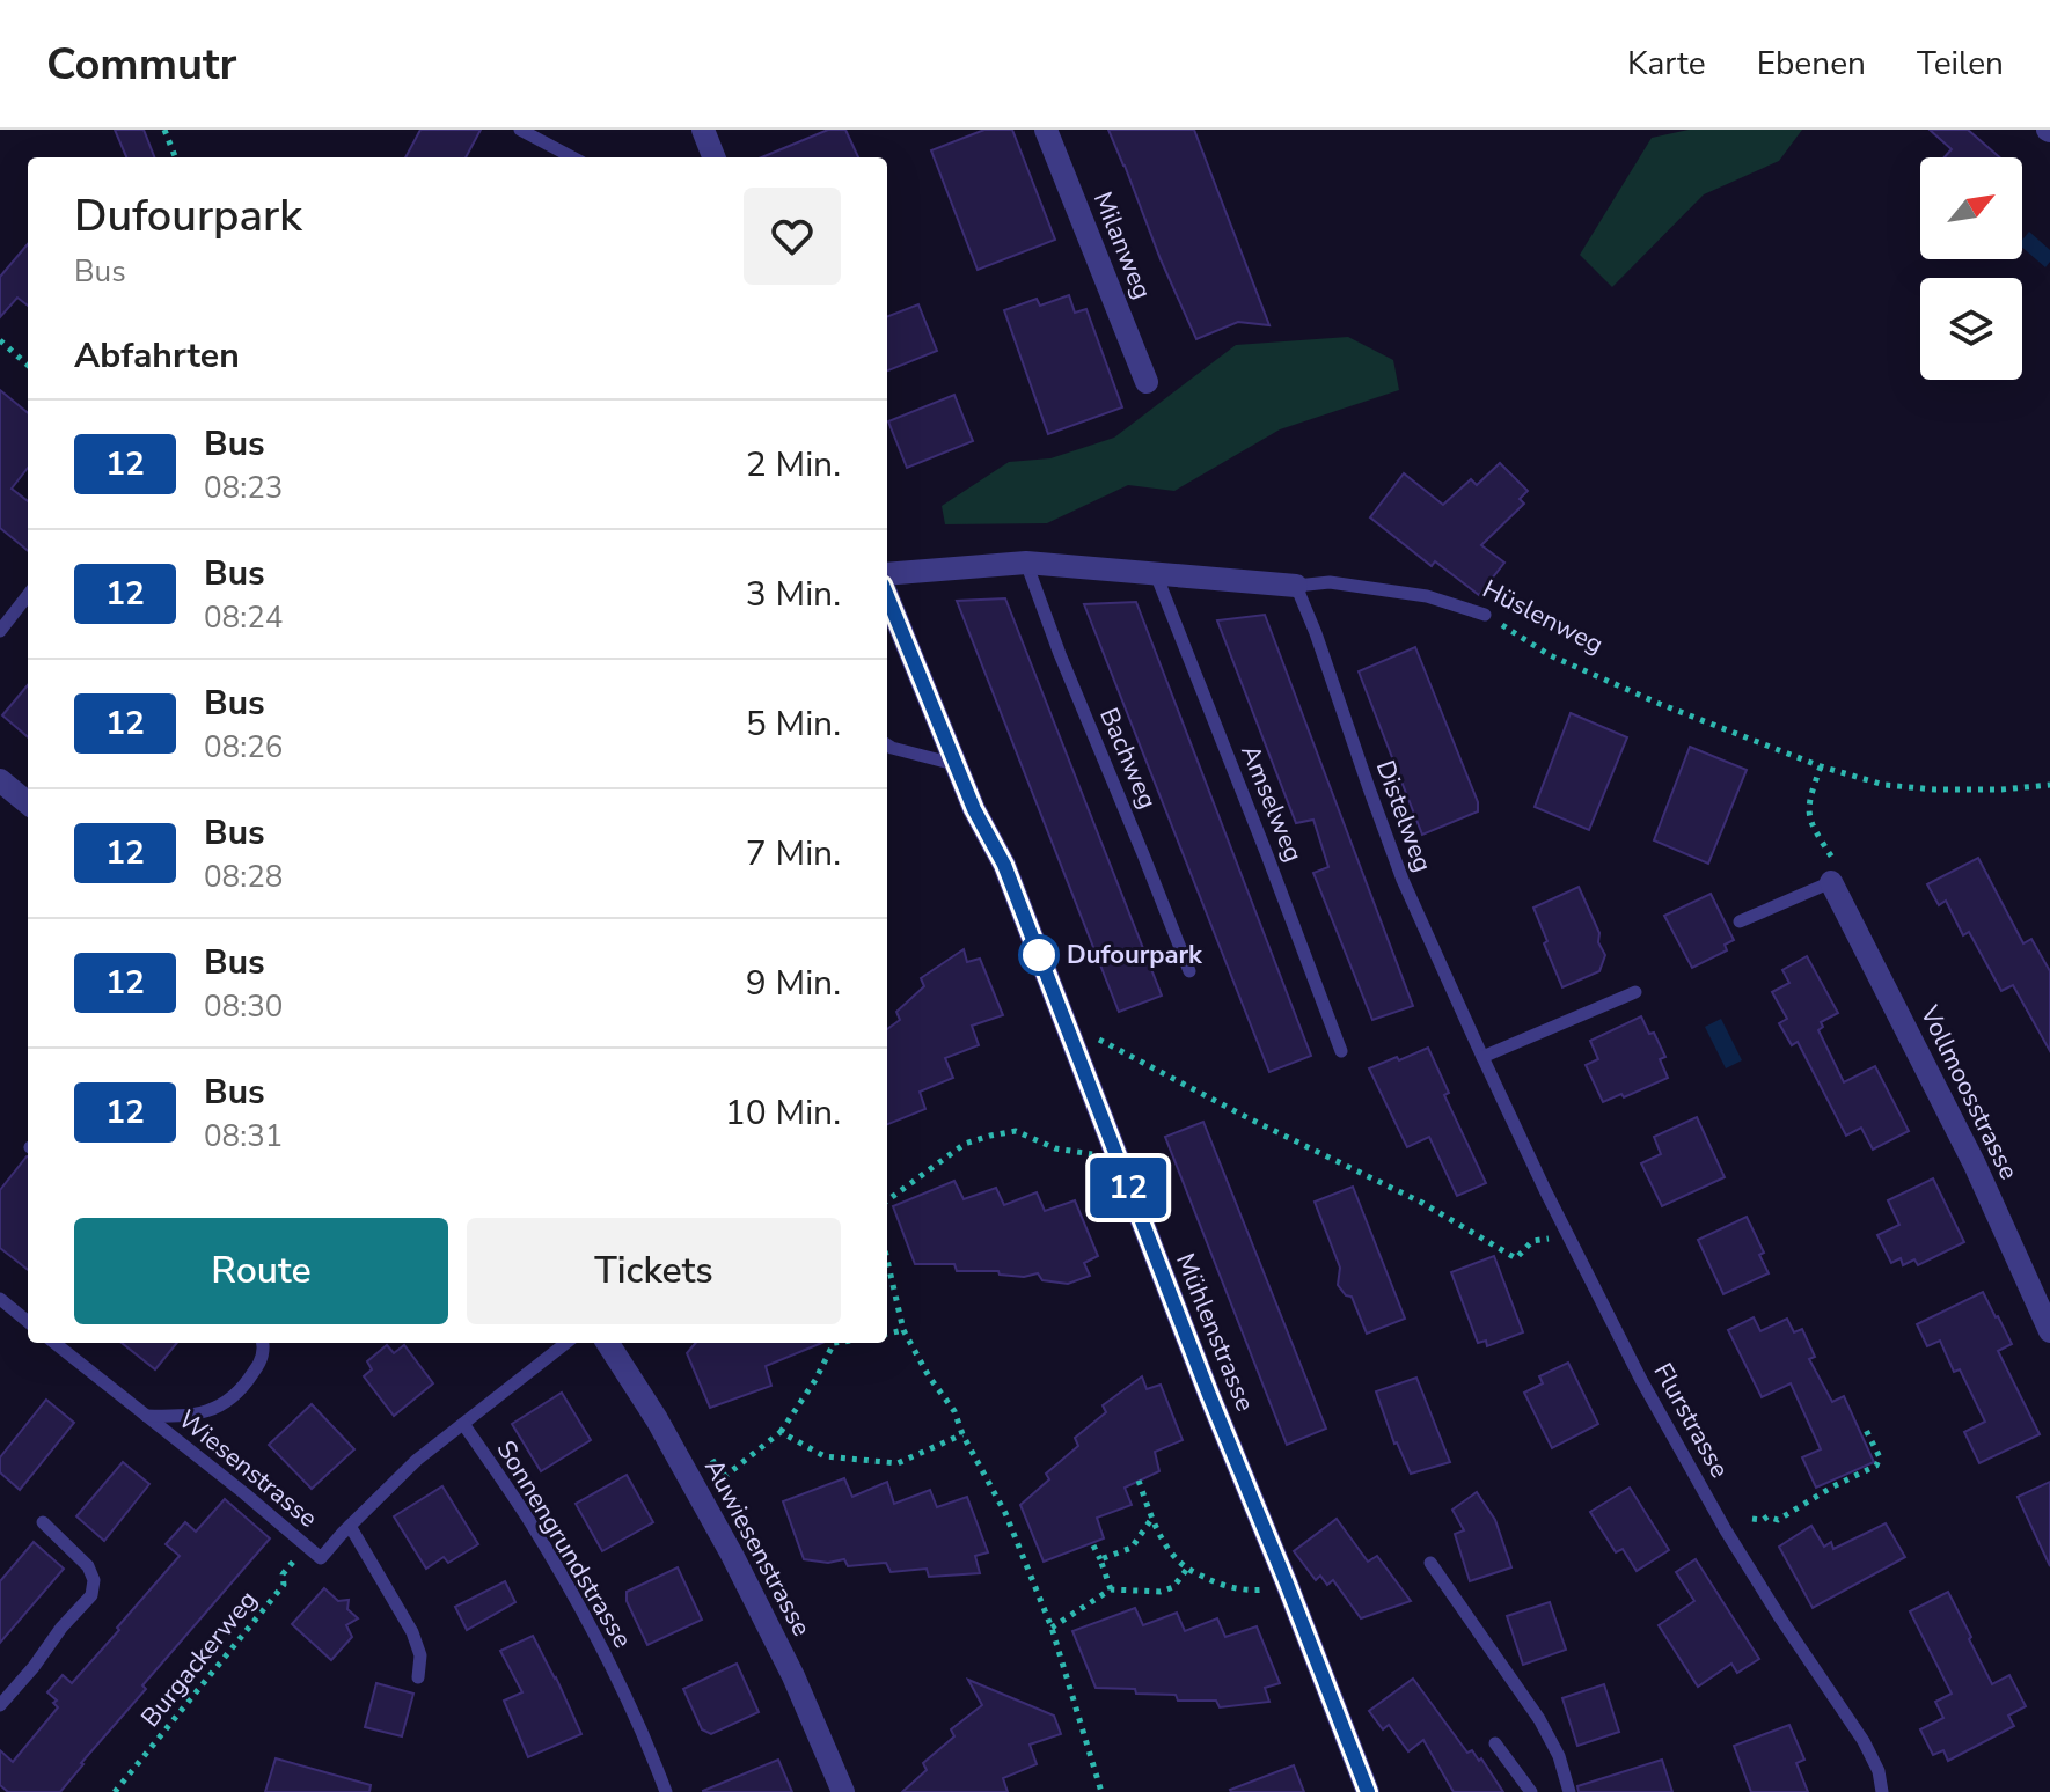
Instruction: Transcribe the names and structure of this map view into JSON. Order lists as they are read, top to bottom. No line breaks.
{"streets":{"street":["Milanweg","Hüslenweg","Vollmoosstrasse","Mühlenstrasse","Auwiesenstrasse"],"lane":["Bachweg","Amselweg","Distelweg","Flurstrasse","Wiesenstrasse","Sonnengrundstrasse"],"path":["Burgackerweg"]},"crossings":[["Hüslenweg","Bachweg"],["Hüslenweg","Amselweg"],["Hüslenweg","Distelweg"],["Distelweg","Flurstrasse"],["Wiesenstrasse","Burgackerweg"]],"places":["Dufourpark"],"lines":["bus line 12"],"north":"top right","page":{"header":"Commutr","nav":["Karte","Ebenen","Teilen"],"on_map":"12","heading":[["Dufourpark","Bus"],"Abfahrten"],"list":[{"mark":"12","name":"Bus","note":"08:23","value":"2 Min."},{"mark":"12","name":"Bus","note":"08:24","value":"3 Min."},{"mark":"12","name":"Bus","note":"08:26","value":"5 Min."},{"mark":"12","name":"Bus","note":"08:28","value":"7 Min."},{"mark":"12","name":"Bus","note":"08:30","value":"9 Min."},{"mark":"12","name":"Bus","note":"08:31","value":"10 Min."}],"buttons":["Route","Tickets"]}}
